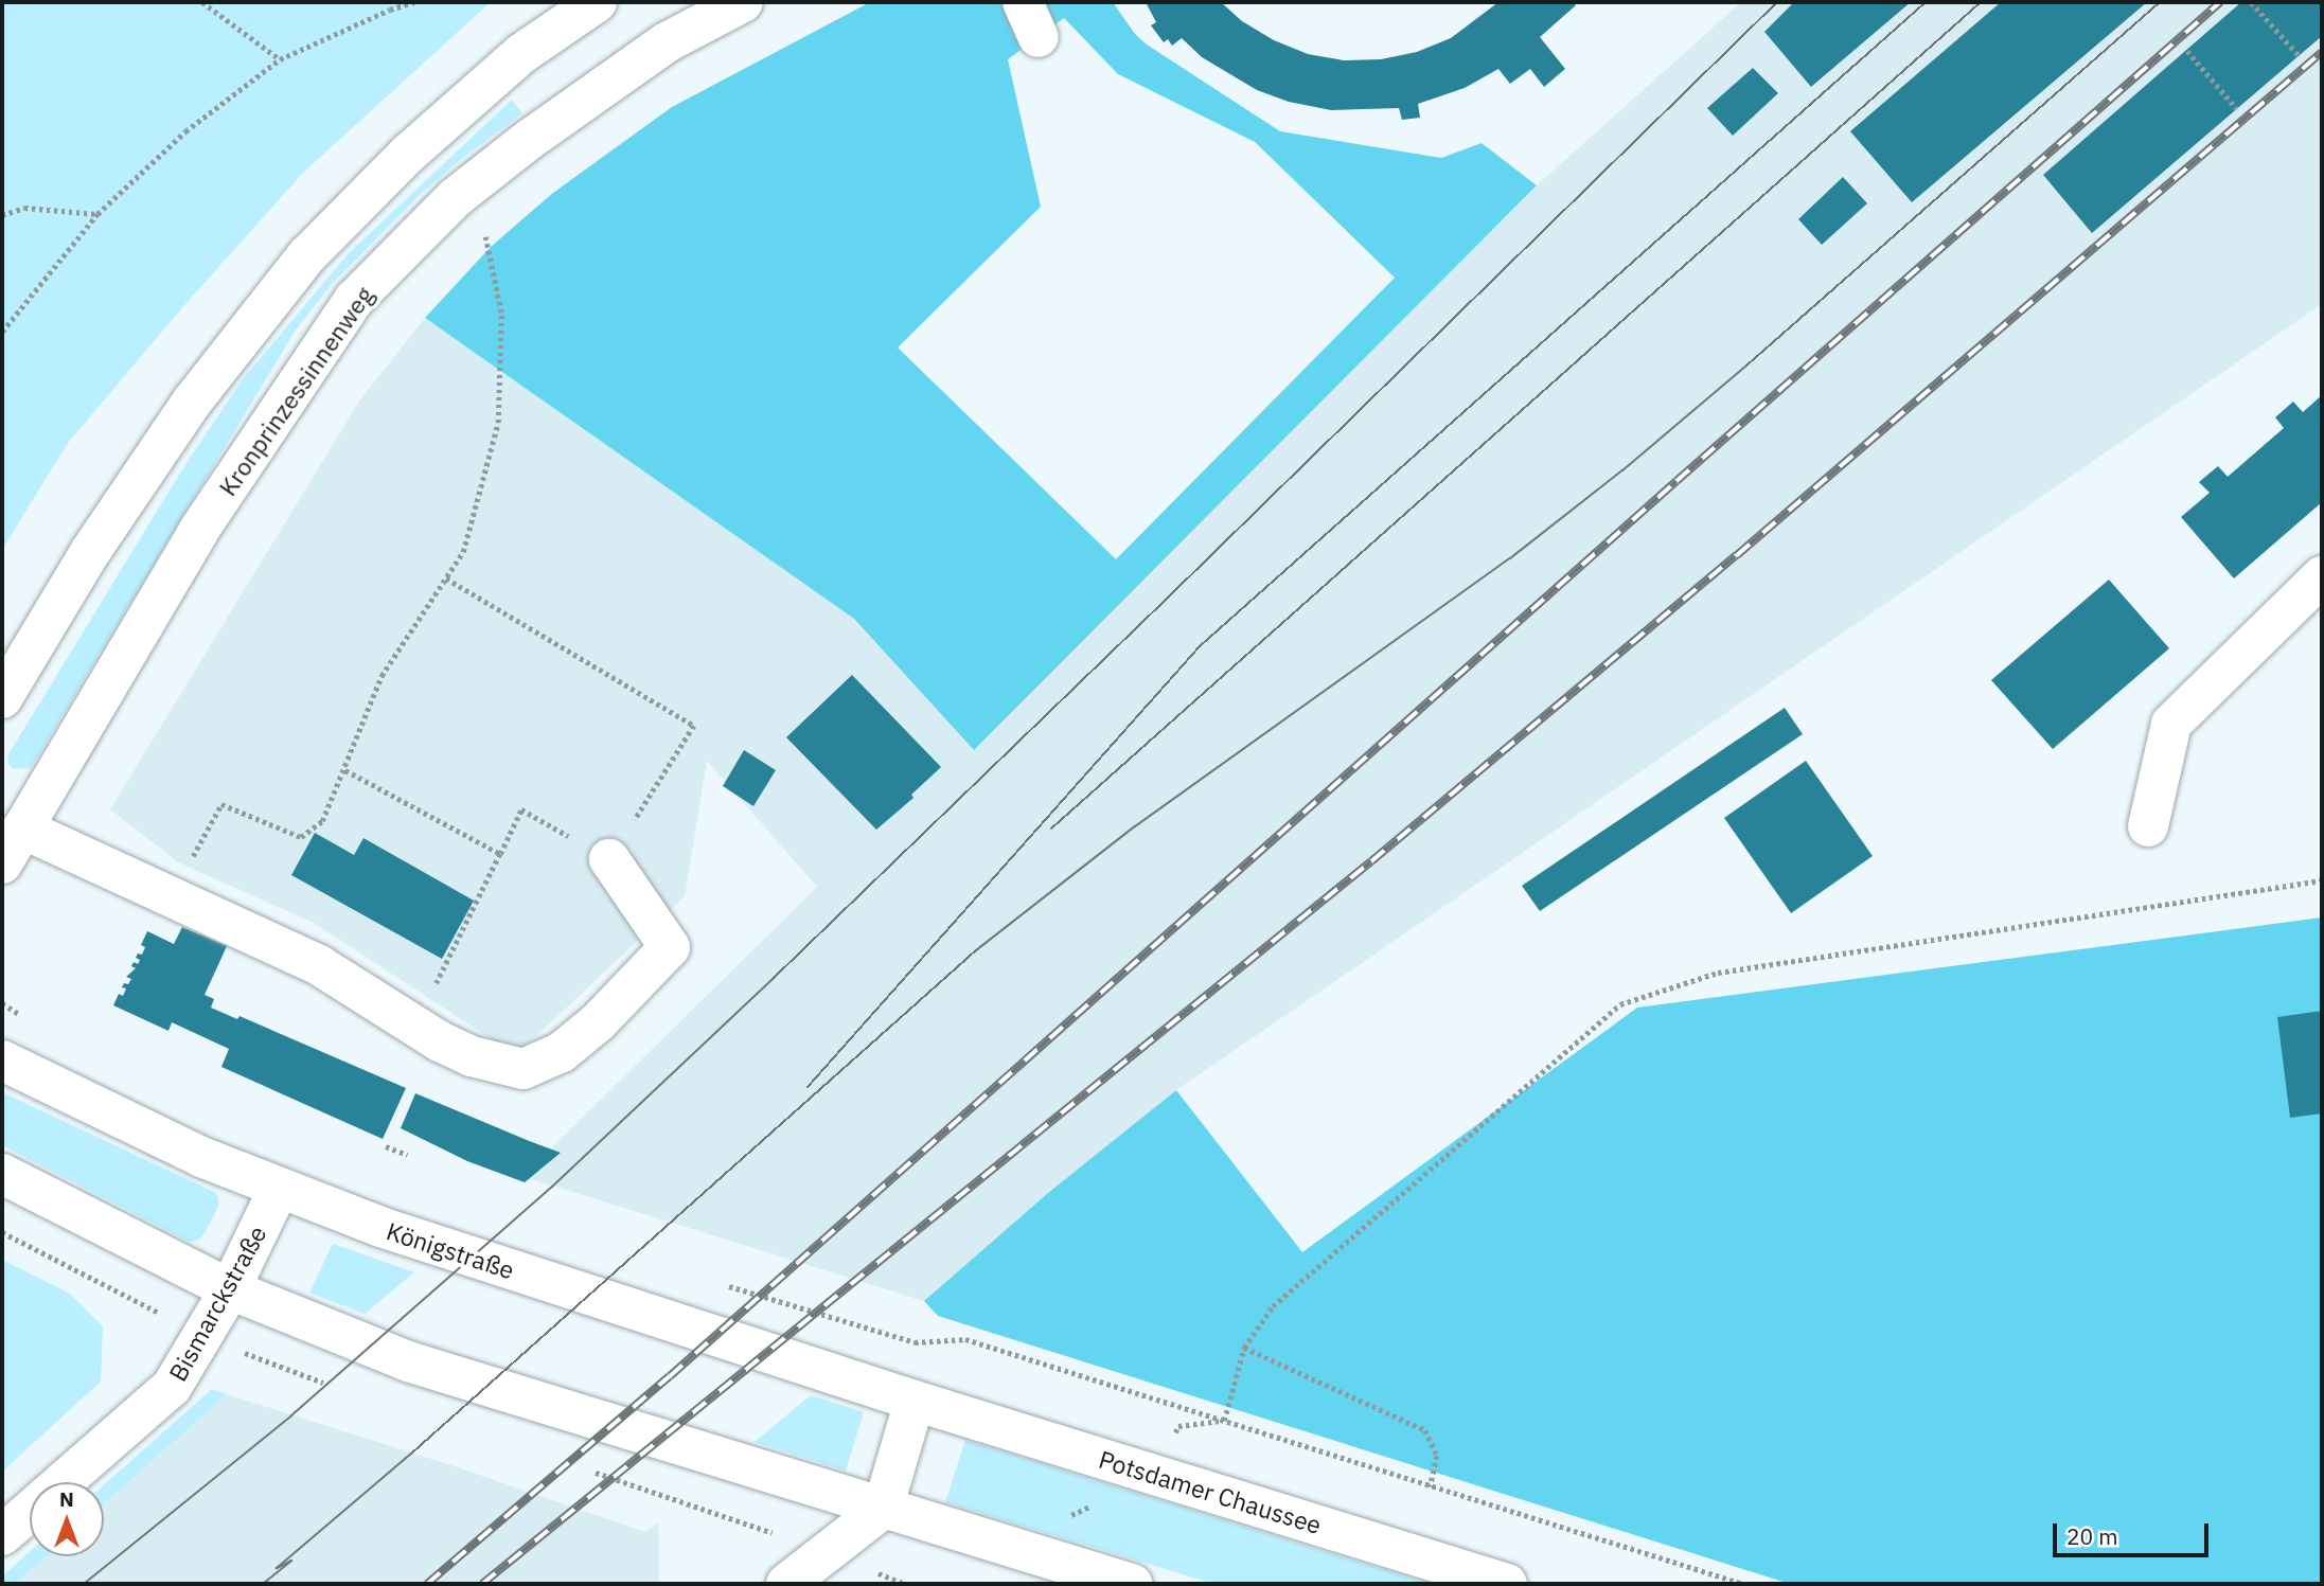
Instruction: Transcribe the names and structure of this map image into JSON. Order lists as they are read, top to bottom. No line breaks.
{"streets":{"main road":["Kronprinzessinnenweg","Königstraße","Bismarckstraße","Potsdamer Chaussee"]},"crossings":[["Königstraße","Bismarckstraße"],["Königstraße","Potsdamer Chaussee"]],"scale_bar":"20 m","north":"top"}
